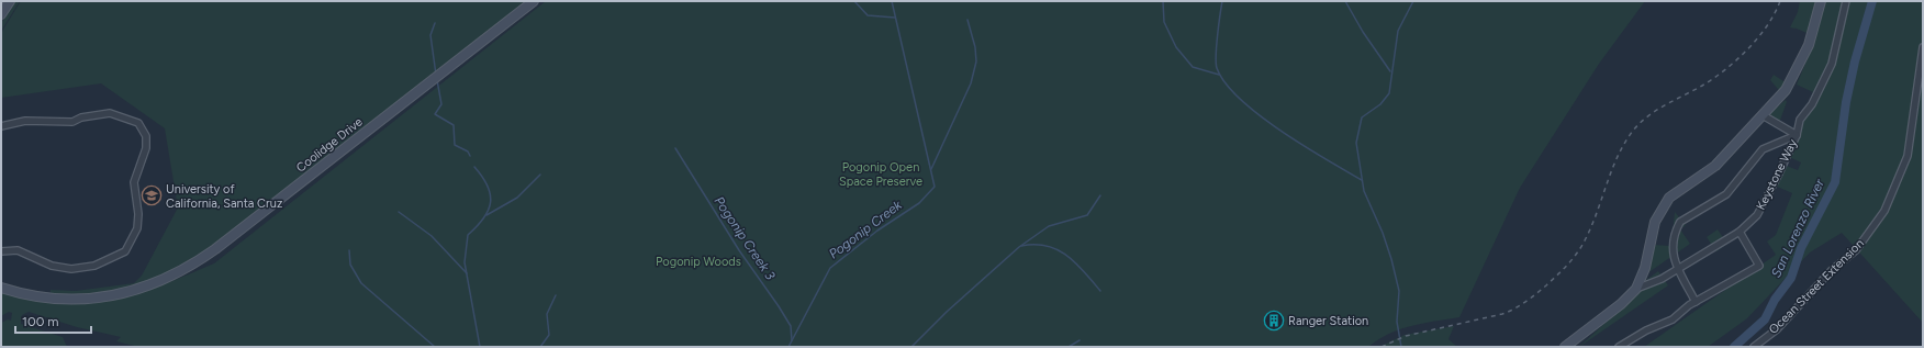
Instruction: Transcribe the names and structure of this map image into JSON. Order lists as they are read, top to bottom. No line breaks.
{"streets":{"street":["Coolidge Drive","Keystone Way","Ocean Street Extension"]},"water":["San Lorenzo River","Pogonip Creek","Pogonip Creek 3"],"parks":["Pogonip Open Space Preserve","Pogonip Woods"],"places":{"school or university":["University of California, Santa Cruz"],"building":["Ranger Station"]},"scale_bar":"100 m"}
